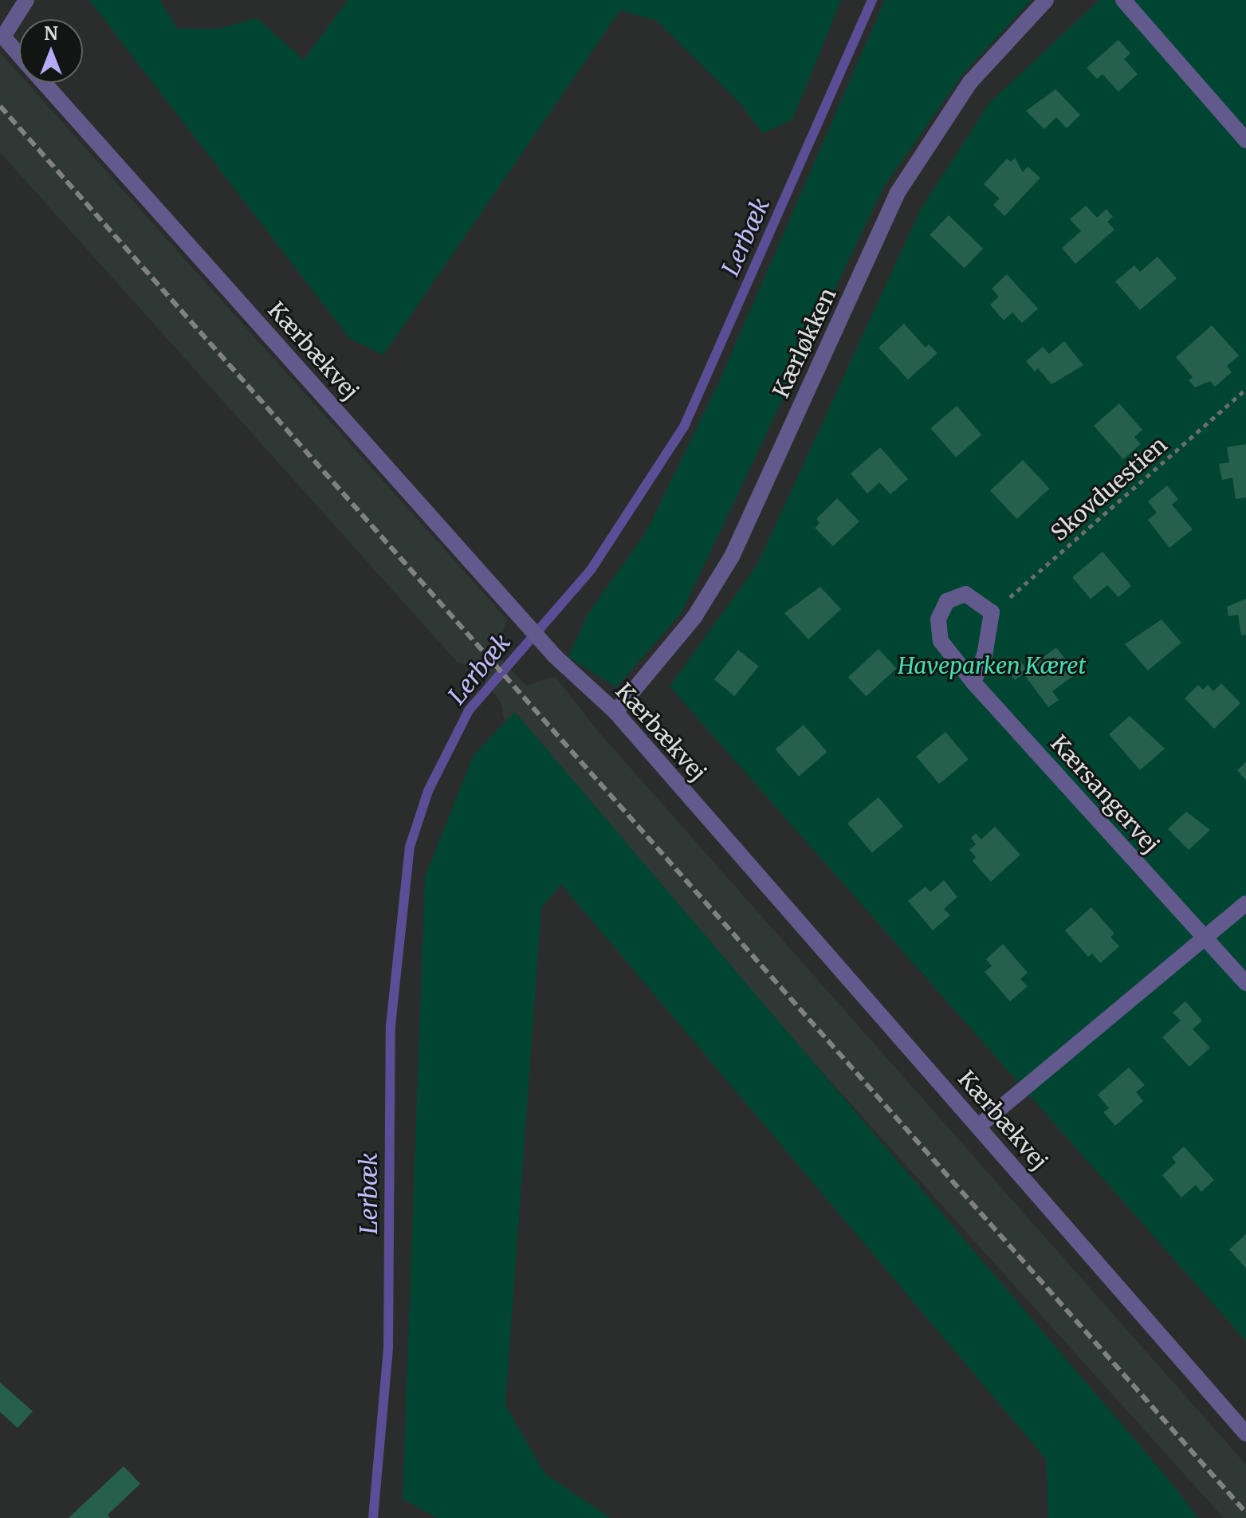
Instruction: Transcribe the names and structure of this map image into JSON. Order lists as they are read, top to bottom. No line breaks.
{"streets":{"street":["Kærløkken","Kærbækvej","Kærsangervej"],"path":["Skovduestien"]},"crossings":[["Kærløkken","Kærbækvej"],["Skovduestien","Kærsangervej"]],"water":["Lerbæk"],"parks":["Haveparken Kæret"],"north":"top"}
